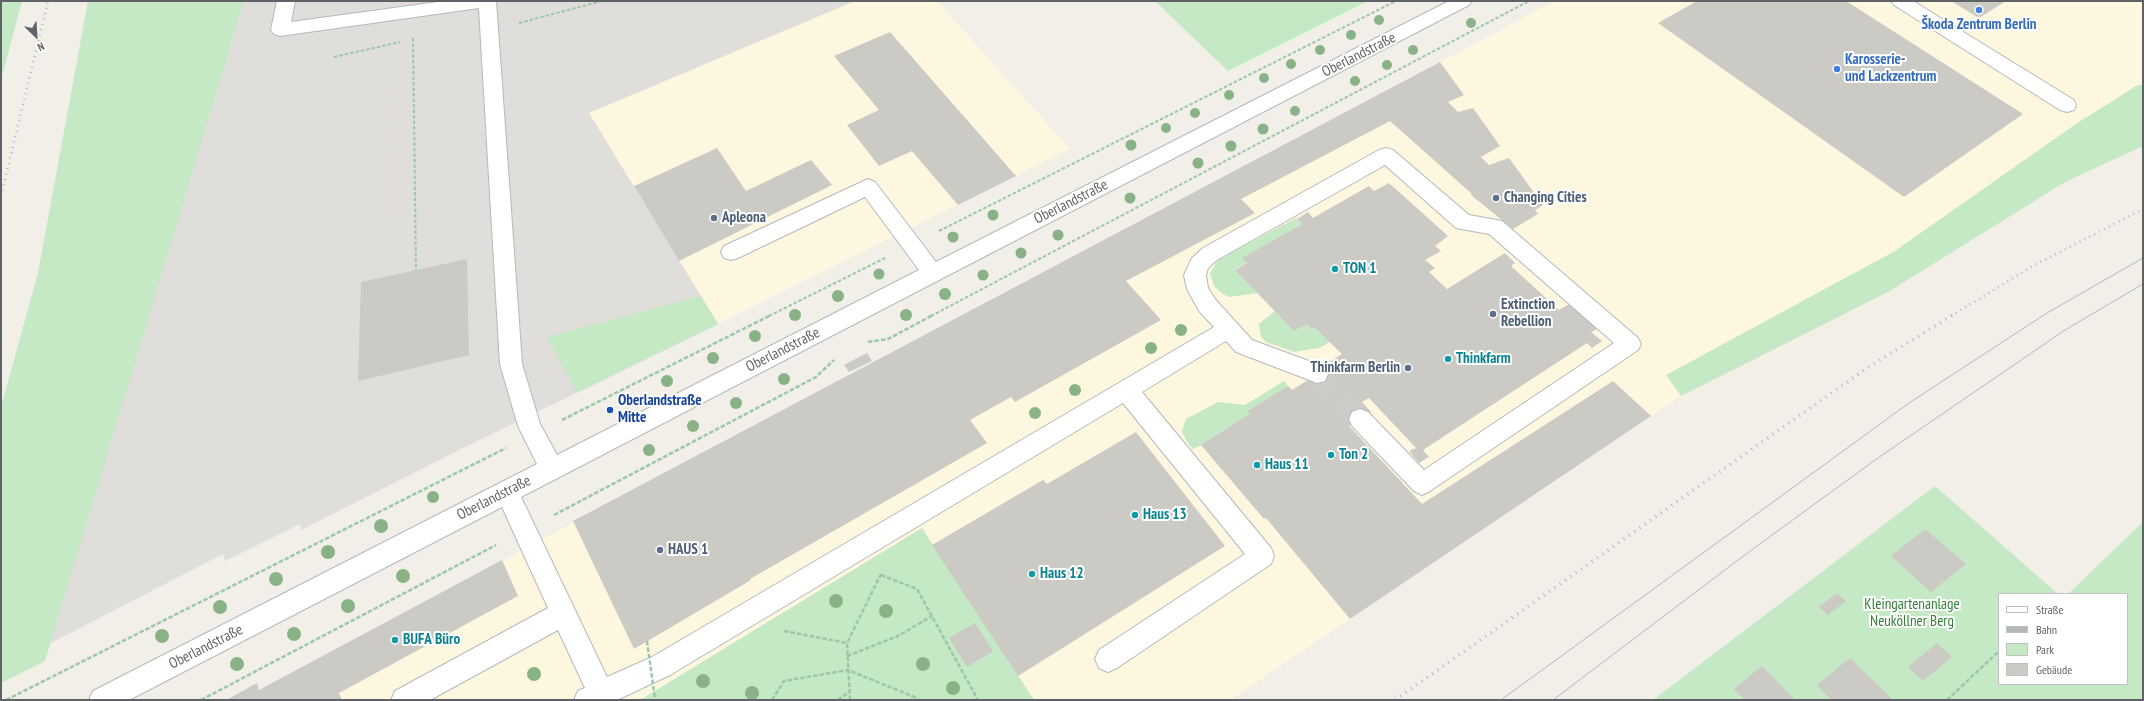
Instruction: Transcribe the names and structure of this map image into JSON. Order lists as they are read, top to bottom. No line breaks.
{"streets":{"street":["Oberlandstraße"]},"parks":["Kleingartenanlage Neuköllner Berg"],"places":["Škoda Zentrum Berlin","Karosserie- und Lackzentrum","Changing Cities","Apleona","TON 1","Extinction Rebellion","Thinkfarm","Thinkfarm Berlin","Oberlandstraße Mitte","Ton 2","Haus 11","Haus 13","HAUS 1","Haus 12","BUFA Büro"],"legend":["Straße","Bahn","Park","Gebäude"],"north":"bottom right"}
